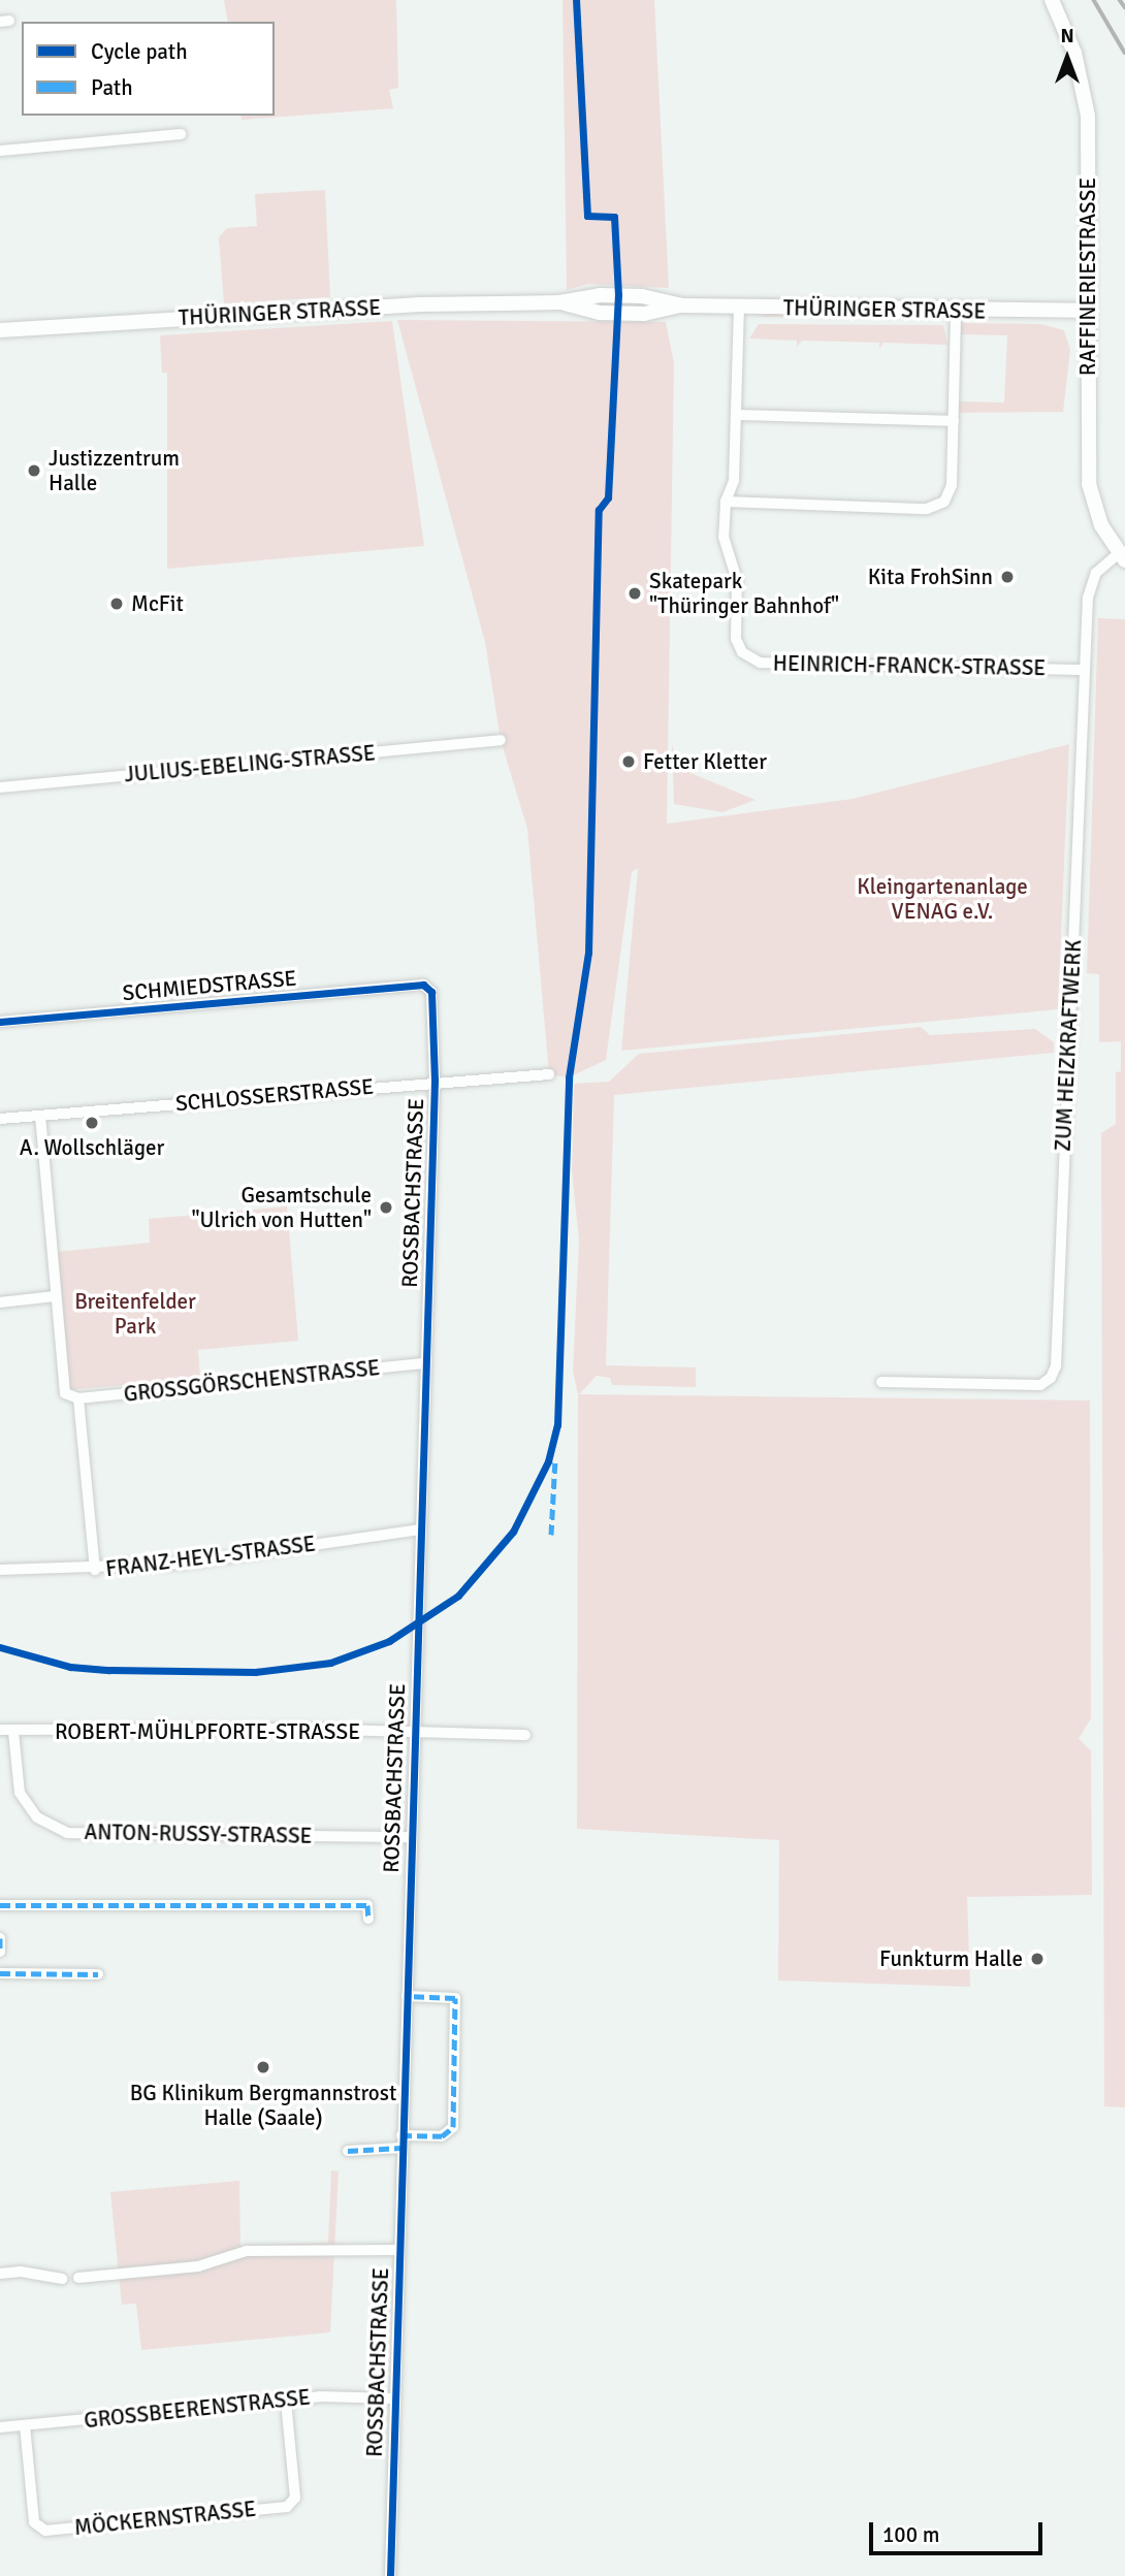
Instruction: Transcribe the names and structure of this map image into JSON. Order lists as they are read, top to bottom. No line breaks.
{"streets":{"street":["RAFFINERIESTRASSE","THÜRINGER STRASSE","HEINRICH-FRANCK-STRASSE","JULIUS-EBELING-STRASSE","SCHMIEDSTRASSE","ZUM HEIZKRAFTWERK","SCHLOSSERSTRASSE","ROSSBACHSTRASSE","GROSSGÖRSCHENSTRASSE","FRANZ-HEYL-STRASSE","ROBERT-MÜHLPFORTE-STRASSE","ANTON-RUSSY-STRASSE","GROSSBEERENSTRASSE","MÖCKERNSTRASSE"]},"crossings":[["RAFFINERIESTRASSE","THÜRINGER STRASSE"],["RAFFINERIESTRASSE","ZUM HEIZKRAFTWERK"],["THÜRINGER STRASSE","HEINRICH-FRANCK-STRASSE"],["HEINRICH-FRANCK-STRASSE","ZUM HEIZKRAFTWERK"],["SCHMIEDSTRASSE","ROSSBACHSTRASSE"],["SCHLOSSERSTRASSE","ROSSBACHSTRASSE"],["ROSSBACHSTRASSE","GROSSGÖRSCHENSTRASSE"],["ROSSBACHSTRASSE","FRANZ-HEYL-STRASSE"],["ROSSBACHSTRASSE","ROBERT-MÜHLPFORTE-STRASSE"],["ROSSBACHSTRASSE","ANTON-RUSSY-STRASSE"],["ROSSBACHSTRASSE","GROSSBEERENSTRASSE"],["ROBERT-MÜHLPFORTE-STRASSE","ANTON-RUSSY-STRASSE"],["GROSSBEERENSTRASSE","MÖCKERNSTRASSE"]],"parks":["Kleingartenanlage VENAG e.V.","Breitenfelder Park"],"places":["Justizzentrum Halle","Kita FrohSinn","Skatepark \"Thüringer Bahnhof\"","McFit","Fetter Kletter","A. Wollschläger","Gesamtschule \"Ulrich von Hutten\"","Funkturm Halle","BG Klinikum Bergmannstrost Halle (Saale)"],"legend":["Cycle path","Path"],"scale_bar":"100 m","north":"top"}
